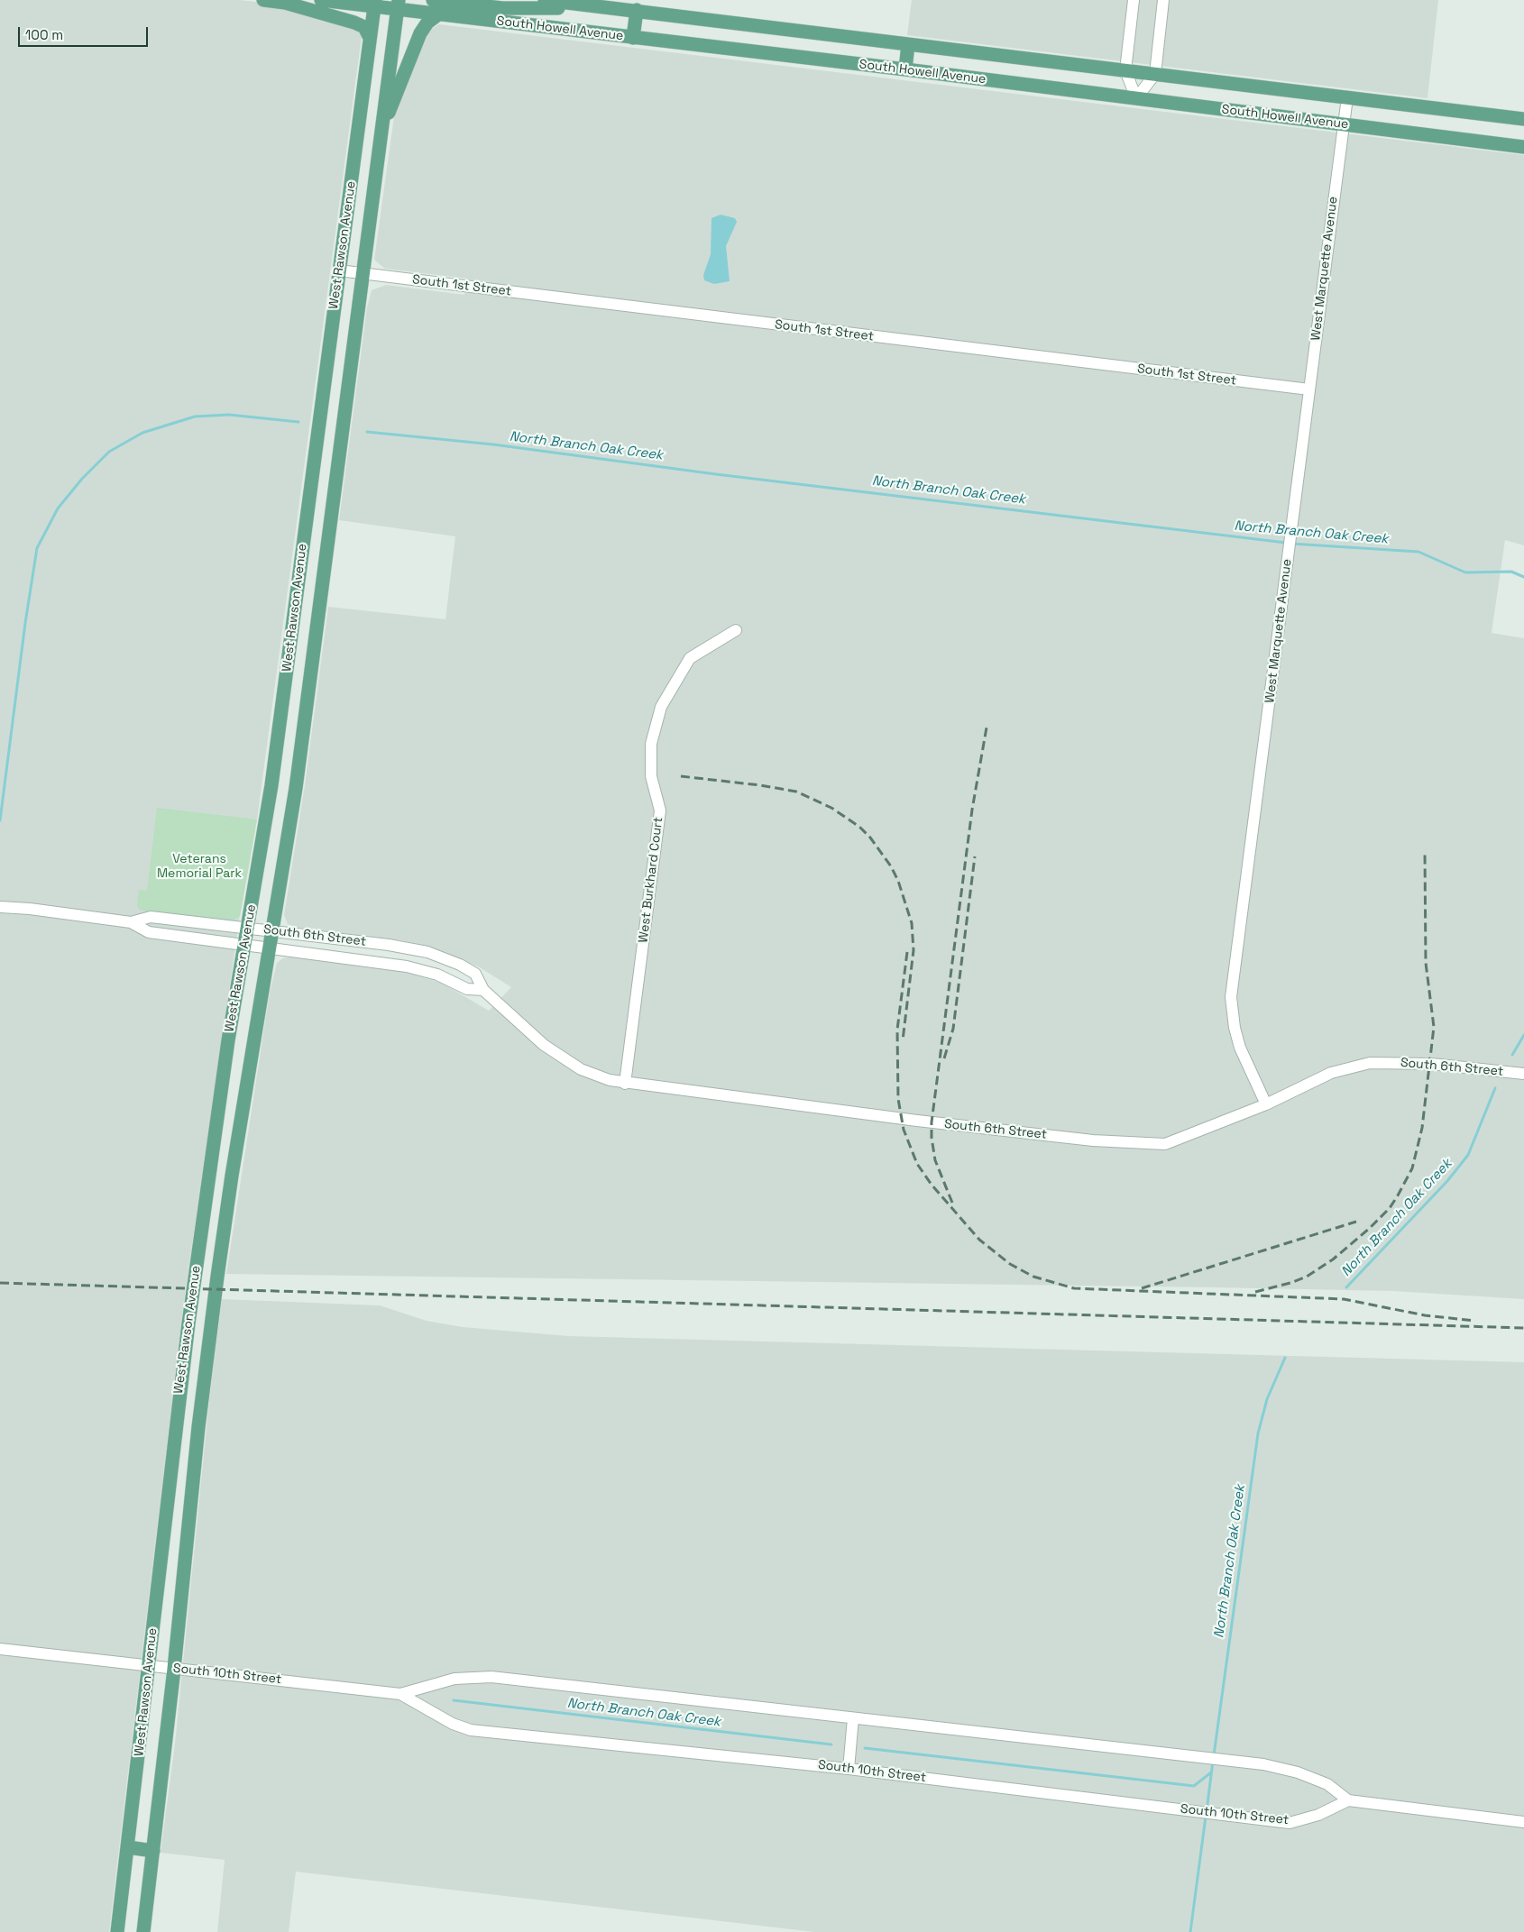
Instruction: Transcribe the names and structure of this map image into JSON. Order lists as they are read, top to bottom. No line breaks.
{"streets":{"main road":["South Howell Avenue","West Rawson Avenue"],"street":["West Marquette Avenue","South 1st Street","West Burkhard Court","South 6th Street","South 10th Street"]},"crossings":[["South Howell Avenue","West Rawson Avenue"],["South Howell Avenue","West Marquette Avenue"],["West Rawson Avenue","South 1st Street"],["West Rawson Avenue","South 6th Street"],["West Rawson Avenue","South 10th Street"],["West Marquette Avenue","South 1st Street"],["West Marquette Avenue","South 6th Street"],["West Burkhard Court","South 6th Street"]],"water":["North Branch Oak Creek"],"parks":["Veterans Memorial Park"],"scale_bar":"100 m"}
